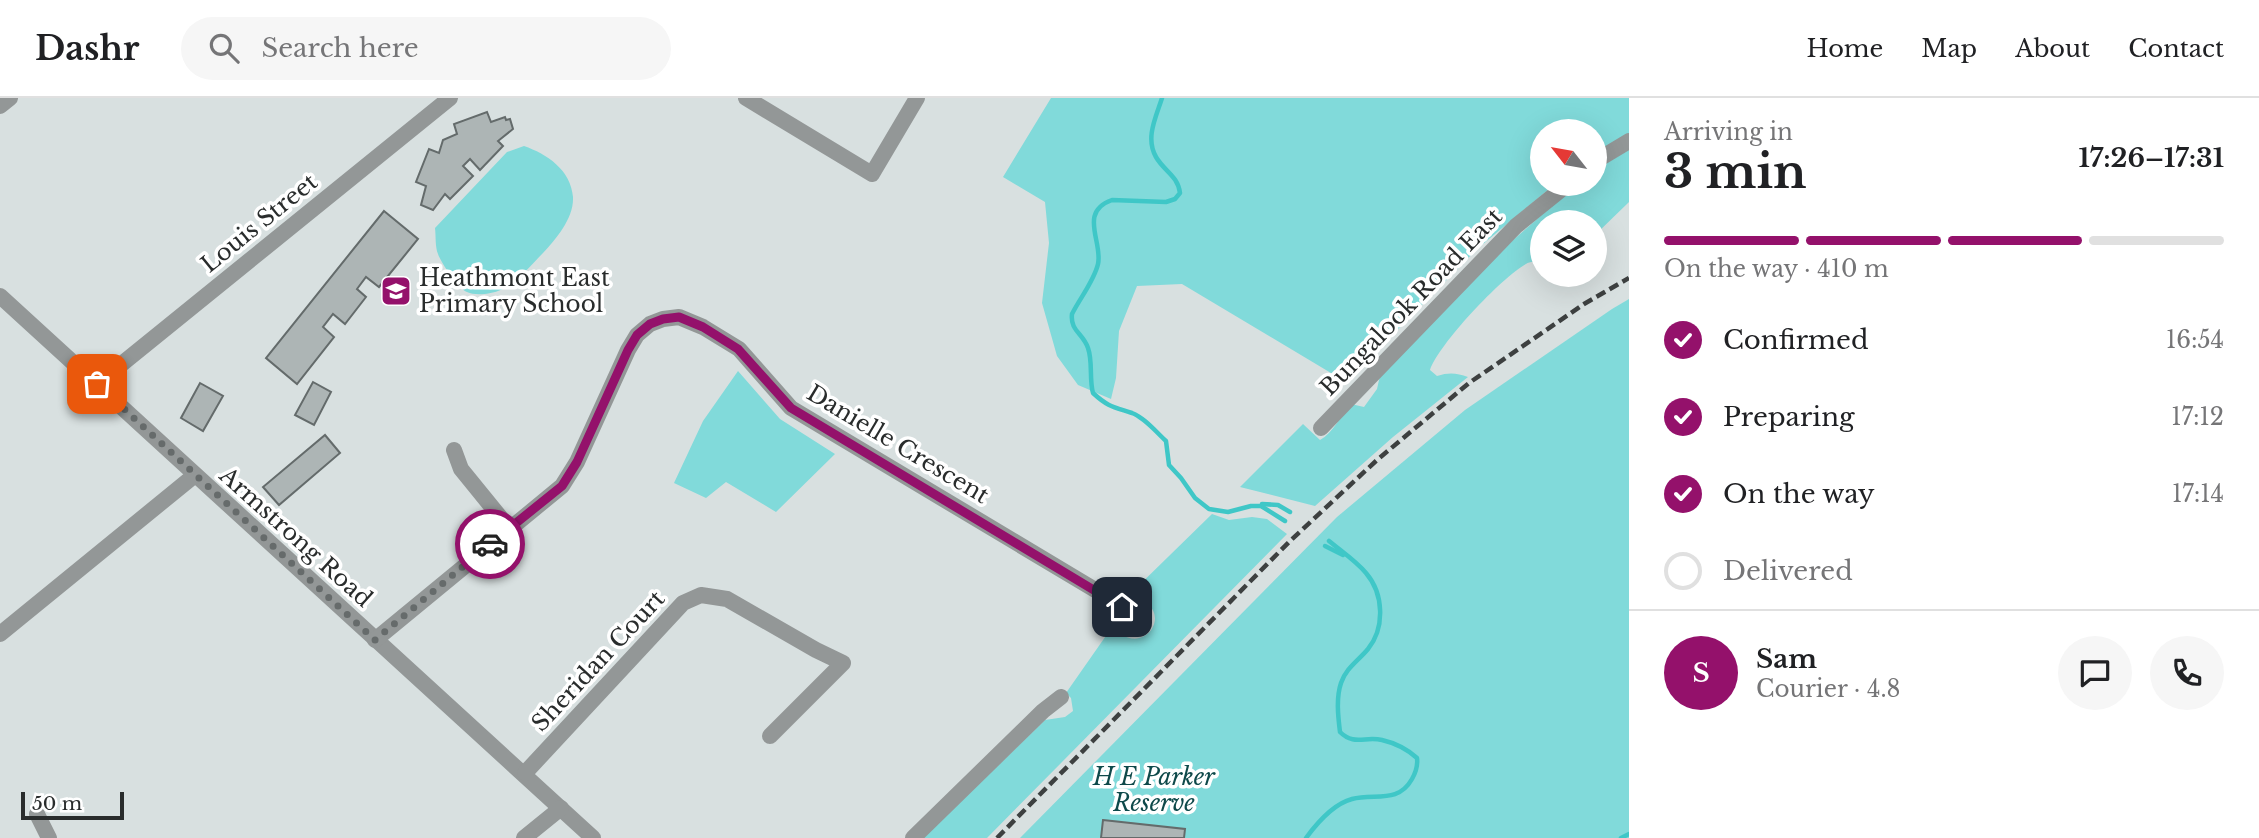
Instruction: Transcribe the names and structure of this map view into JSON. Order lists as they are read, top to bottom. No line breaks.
{"streets":{"street":["Louis Street","Bungalook Road East","Danielle Crescent","Armstrong Road","Sheridan Court"]},"crossings":[["Louis Street","Armstrong Road"],["Danielle Crescent","Armstrong Road"],["Armstrong Road","Sheridan Court"]],"parks":["H E Parker Reserve"],"places":{"school or university":["Heathmont East Primary School"]},"scale_bar":"50 m","north":"top left","page":{"header":"Dashr","search":"Search here","nav":["Home","Map","About","Contact"],"heading":["3 min","Arriving in","17:26–17:31"],"panel":["Sam","Courier · 4.8"],"bar":"On the way · 410 m","list":[["Confirmed","16:54"],["Preparing","17:12"],["On the way","17:14"],"Delivered"],"round":"S","scale":"50 m"}}
